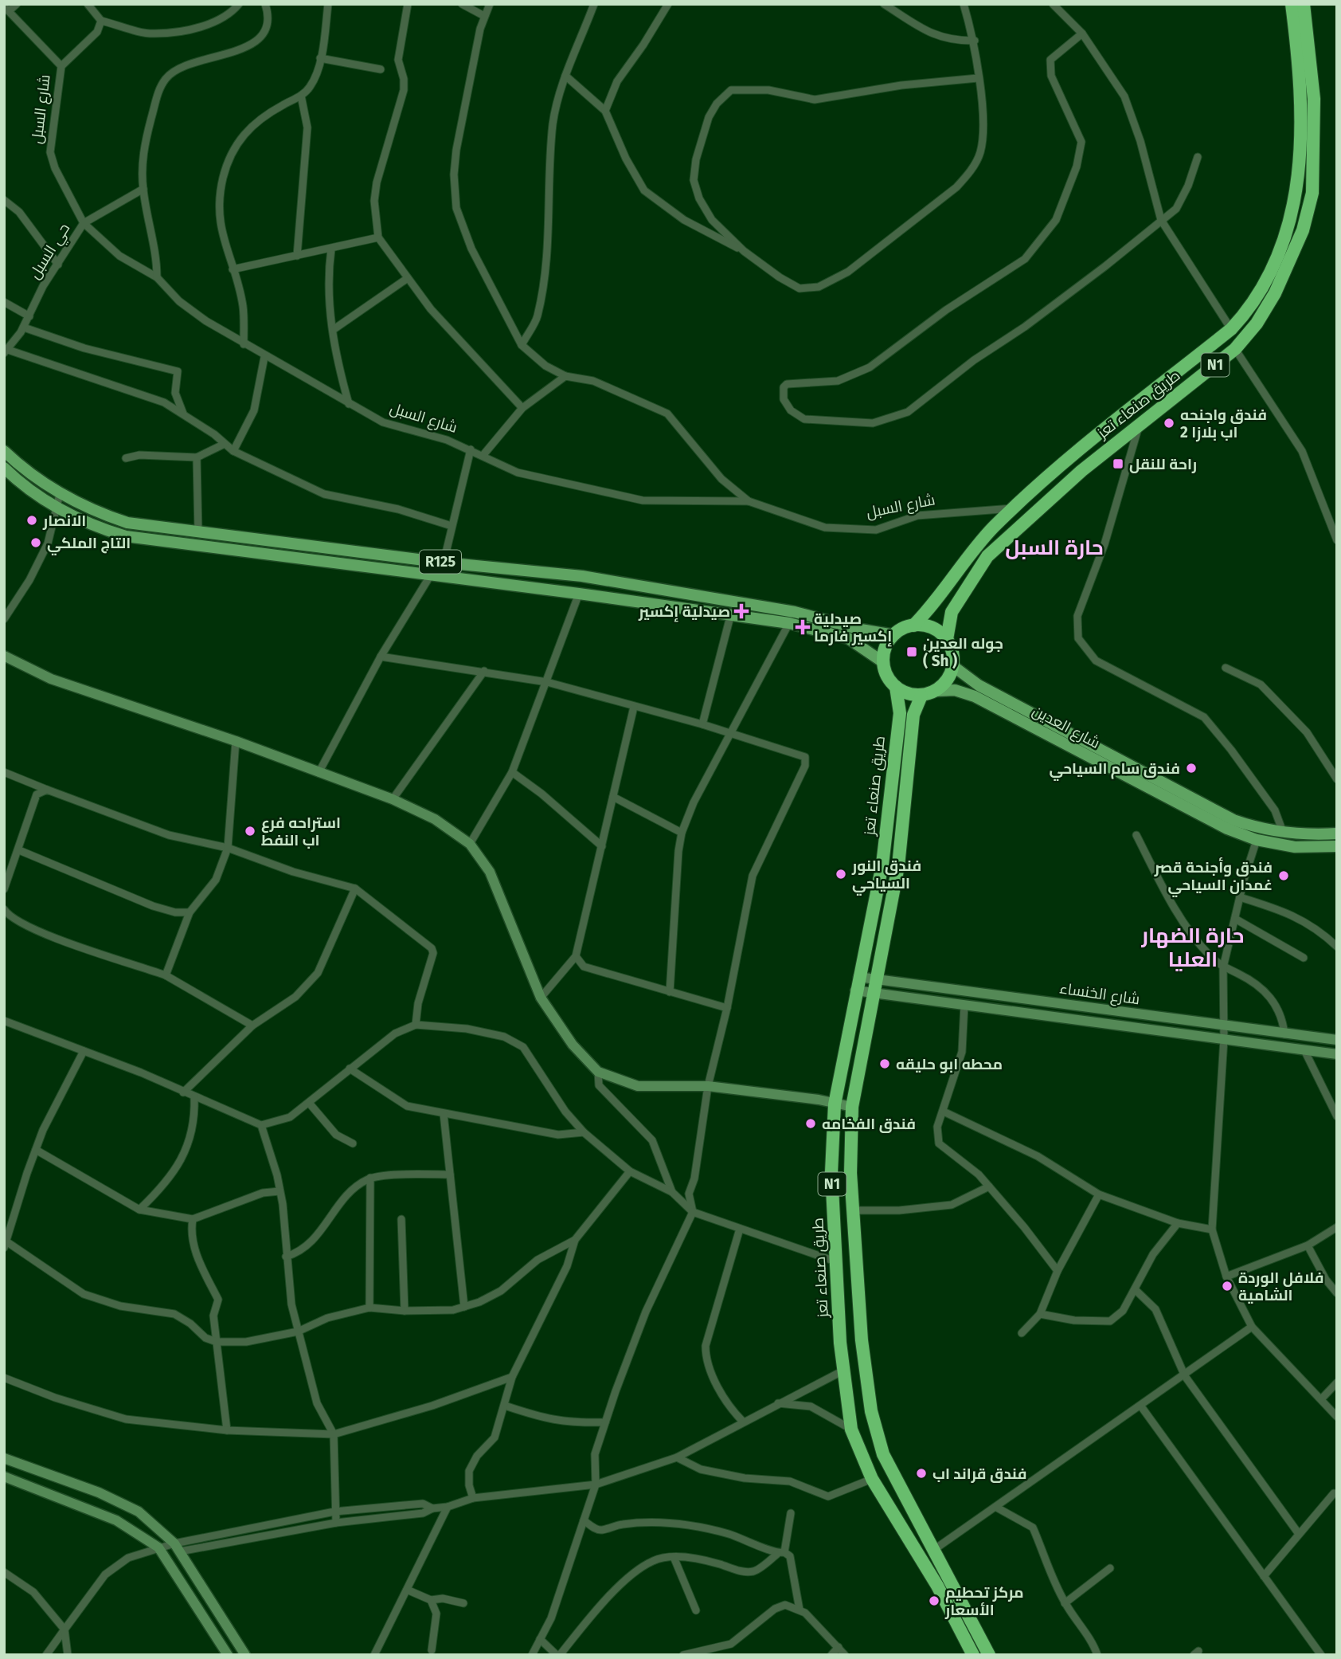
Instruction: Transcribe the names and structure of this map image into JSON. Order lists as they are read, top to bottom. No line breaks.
{"streets":{"highway":["N1","طريق صنعاء تعز"],"main road":["R125","شارع العدين"],"street":["شارع السبل","حي السبل","شارع الخنساء"]},"crossings":[["شارع السبل","حي السبل"],["شارع السبل","طريق صنعاء تعز"],["طريق صنعاء تعز","R125"],["طريق صنعاء تعز","شارع العدين"],["طريق صنعاء تعز","شارع الخنساء"],["R125","شارع العدين"]],"districts":["حارة السبل","حارة الضهار العليا"],"places":{"other":["فندق واجنحه اب بلازا 2","الانصار","التاج الملكي","فندق سام السياحي","استراحه فرع اب النفط","فندق النور السياحي","فندق وأجنحة قصر غمدان السياحي","محطه ابو حليقه","فندق الفخامه","فلافل الوردة الشامية","فندق قراند اب","مركز تحطيم الأسعار"],"transit":["راحة للنقل","جوله العدين ( Sh )"],"health":["صيدلية إكسير","صيدلية إكسير فارما"]}}
